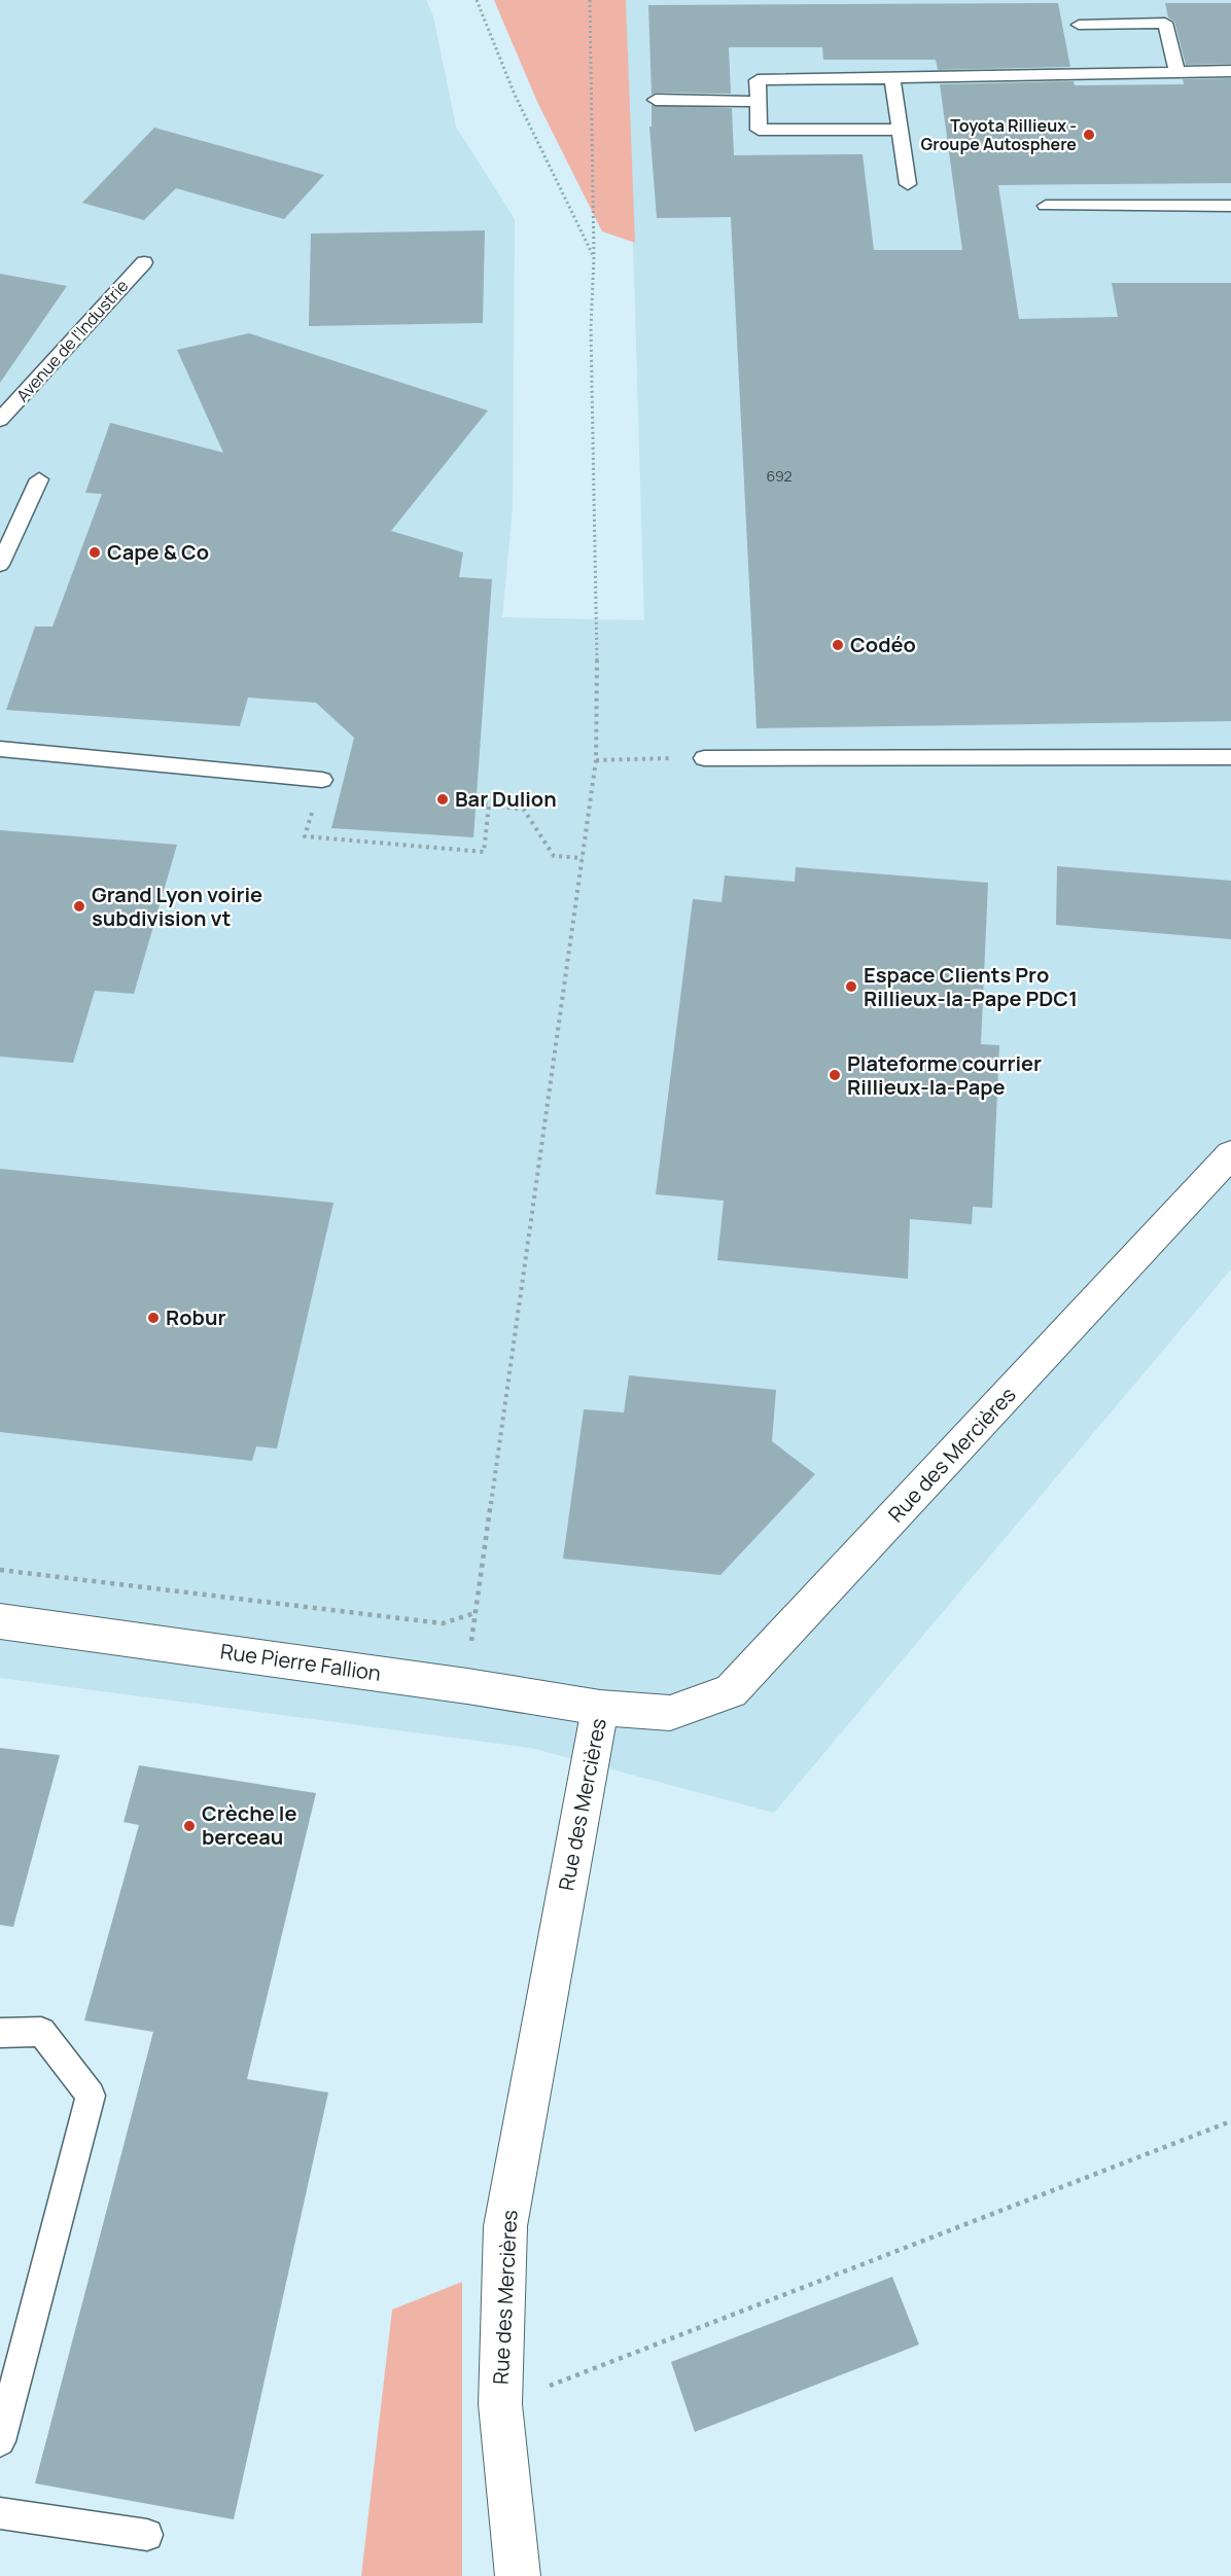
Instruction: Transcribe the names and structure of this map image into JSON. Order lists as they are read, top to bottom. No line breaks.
{"streets":{"street":["Rue des Mercières","Rue Pierre Fallion"],"lane":["Avenue de l'Industrie"]},"crossings":[["Rue des Mercières","Rue Pierre Fallion"]],"places":["Toyota Rillieux - Groupe Autosphere","Cape & Co","Codéo","Bar Dulion","Grand Lyon voirie subdivision vt","Espace Clients Pro Rillieux-la-Pape PDC1","Plateforme courrier Rillieux-la-Pape","Robur","Crèche le berceau"],"house_numbers":["692"]}
